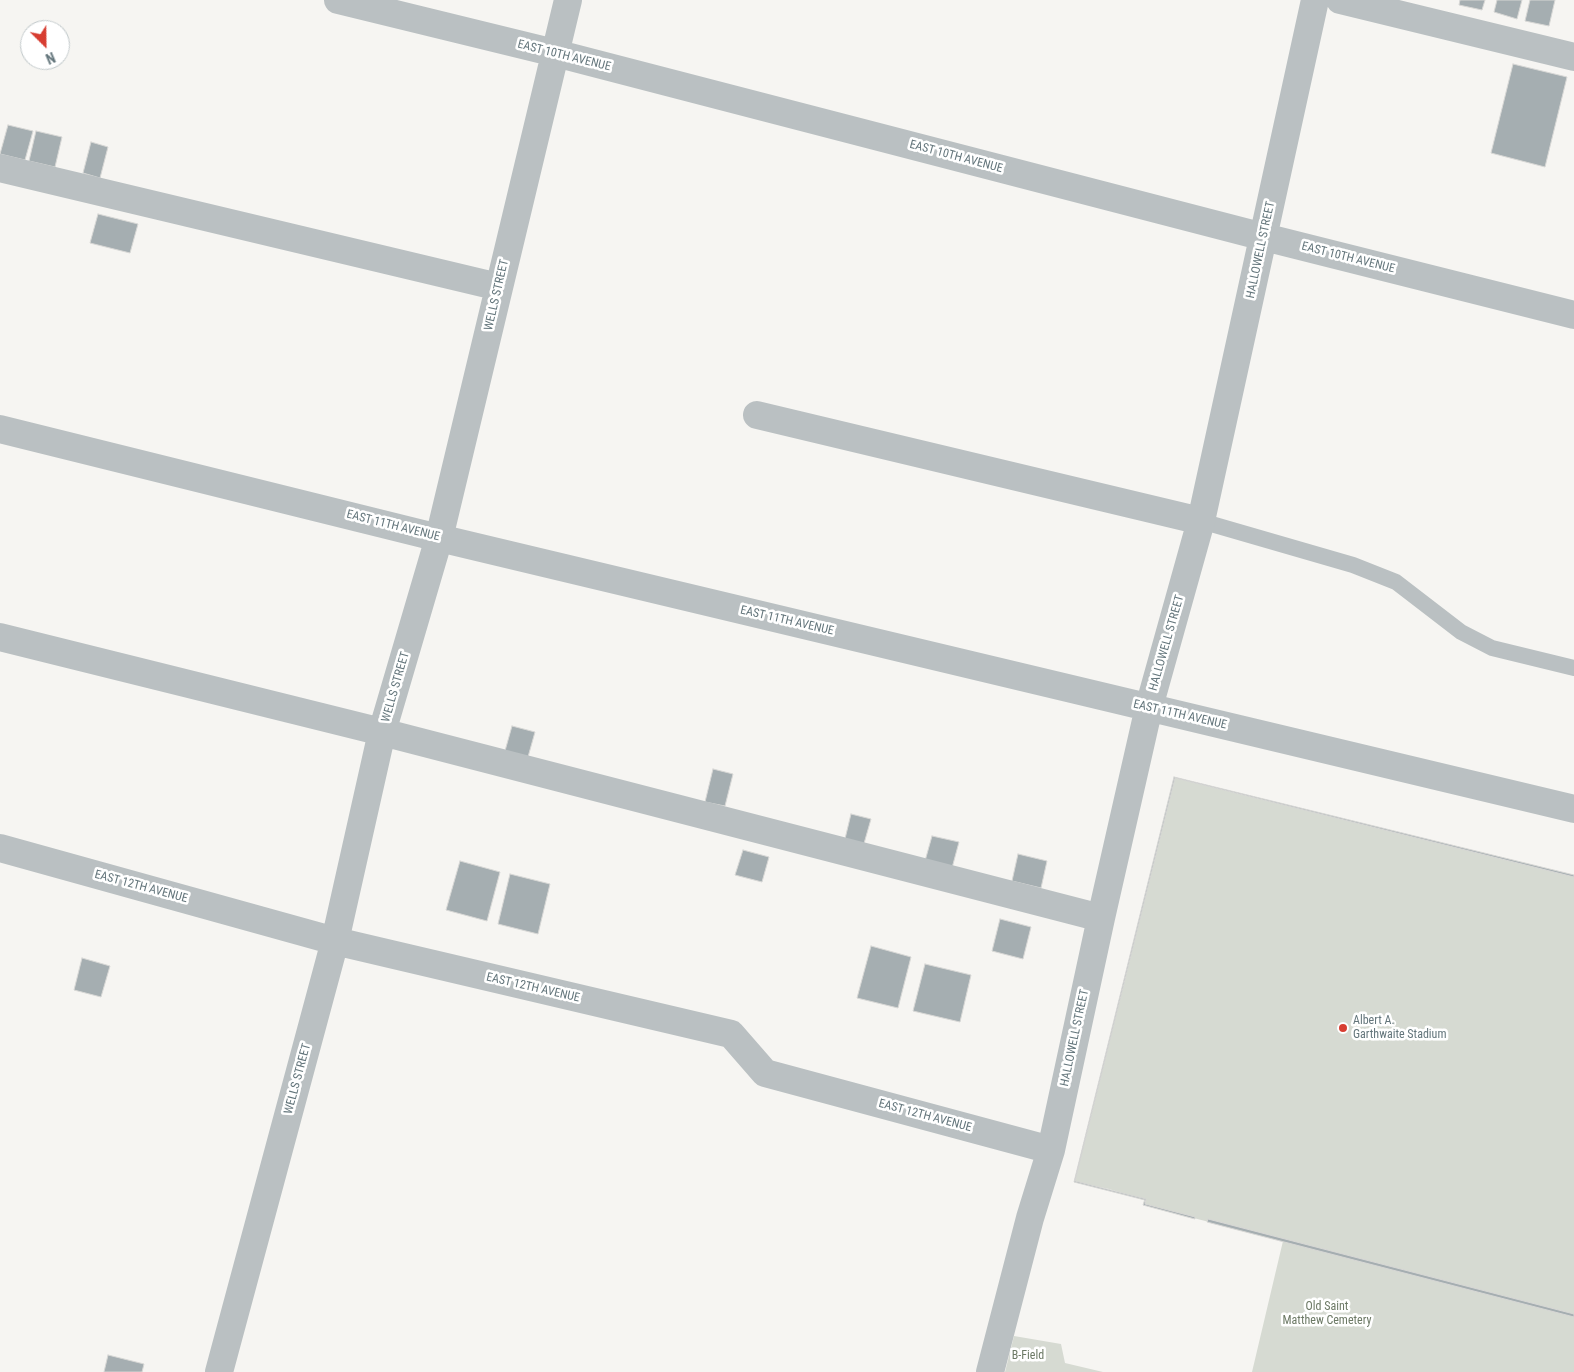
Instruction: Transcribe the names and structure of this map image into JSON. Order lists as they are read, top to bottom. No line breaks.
{"streets":{"street":["EAST 10TH AVENUE","HALLOWELL STREET","WELLS STREET","EAST 11TH AVENUE","EAST 12TH AVENUE"]},"crossings":[["EAST 10TH AVENUE","HALLOWELL STREET"],["EAST 10TH AVENUE","WELLS STREET"],["HALLOWELL STREET","EAST 11TH AVENUE"],["HALLOWELL STREET","EAST 12TH AVENUE"],["WELLS STREET","EAST 11TH AVENUE"],["WELLS STREET","EAST 12TH AVENUE"]],"parks":["Old Saint Matthew Cemetery","B-Field"],"places":["Albert A. Garthwaite Stadium"],"north":"bottom right"}
